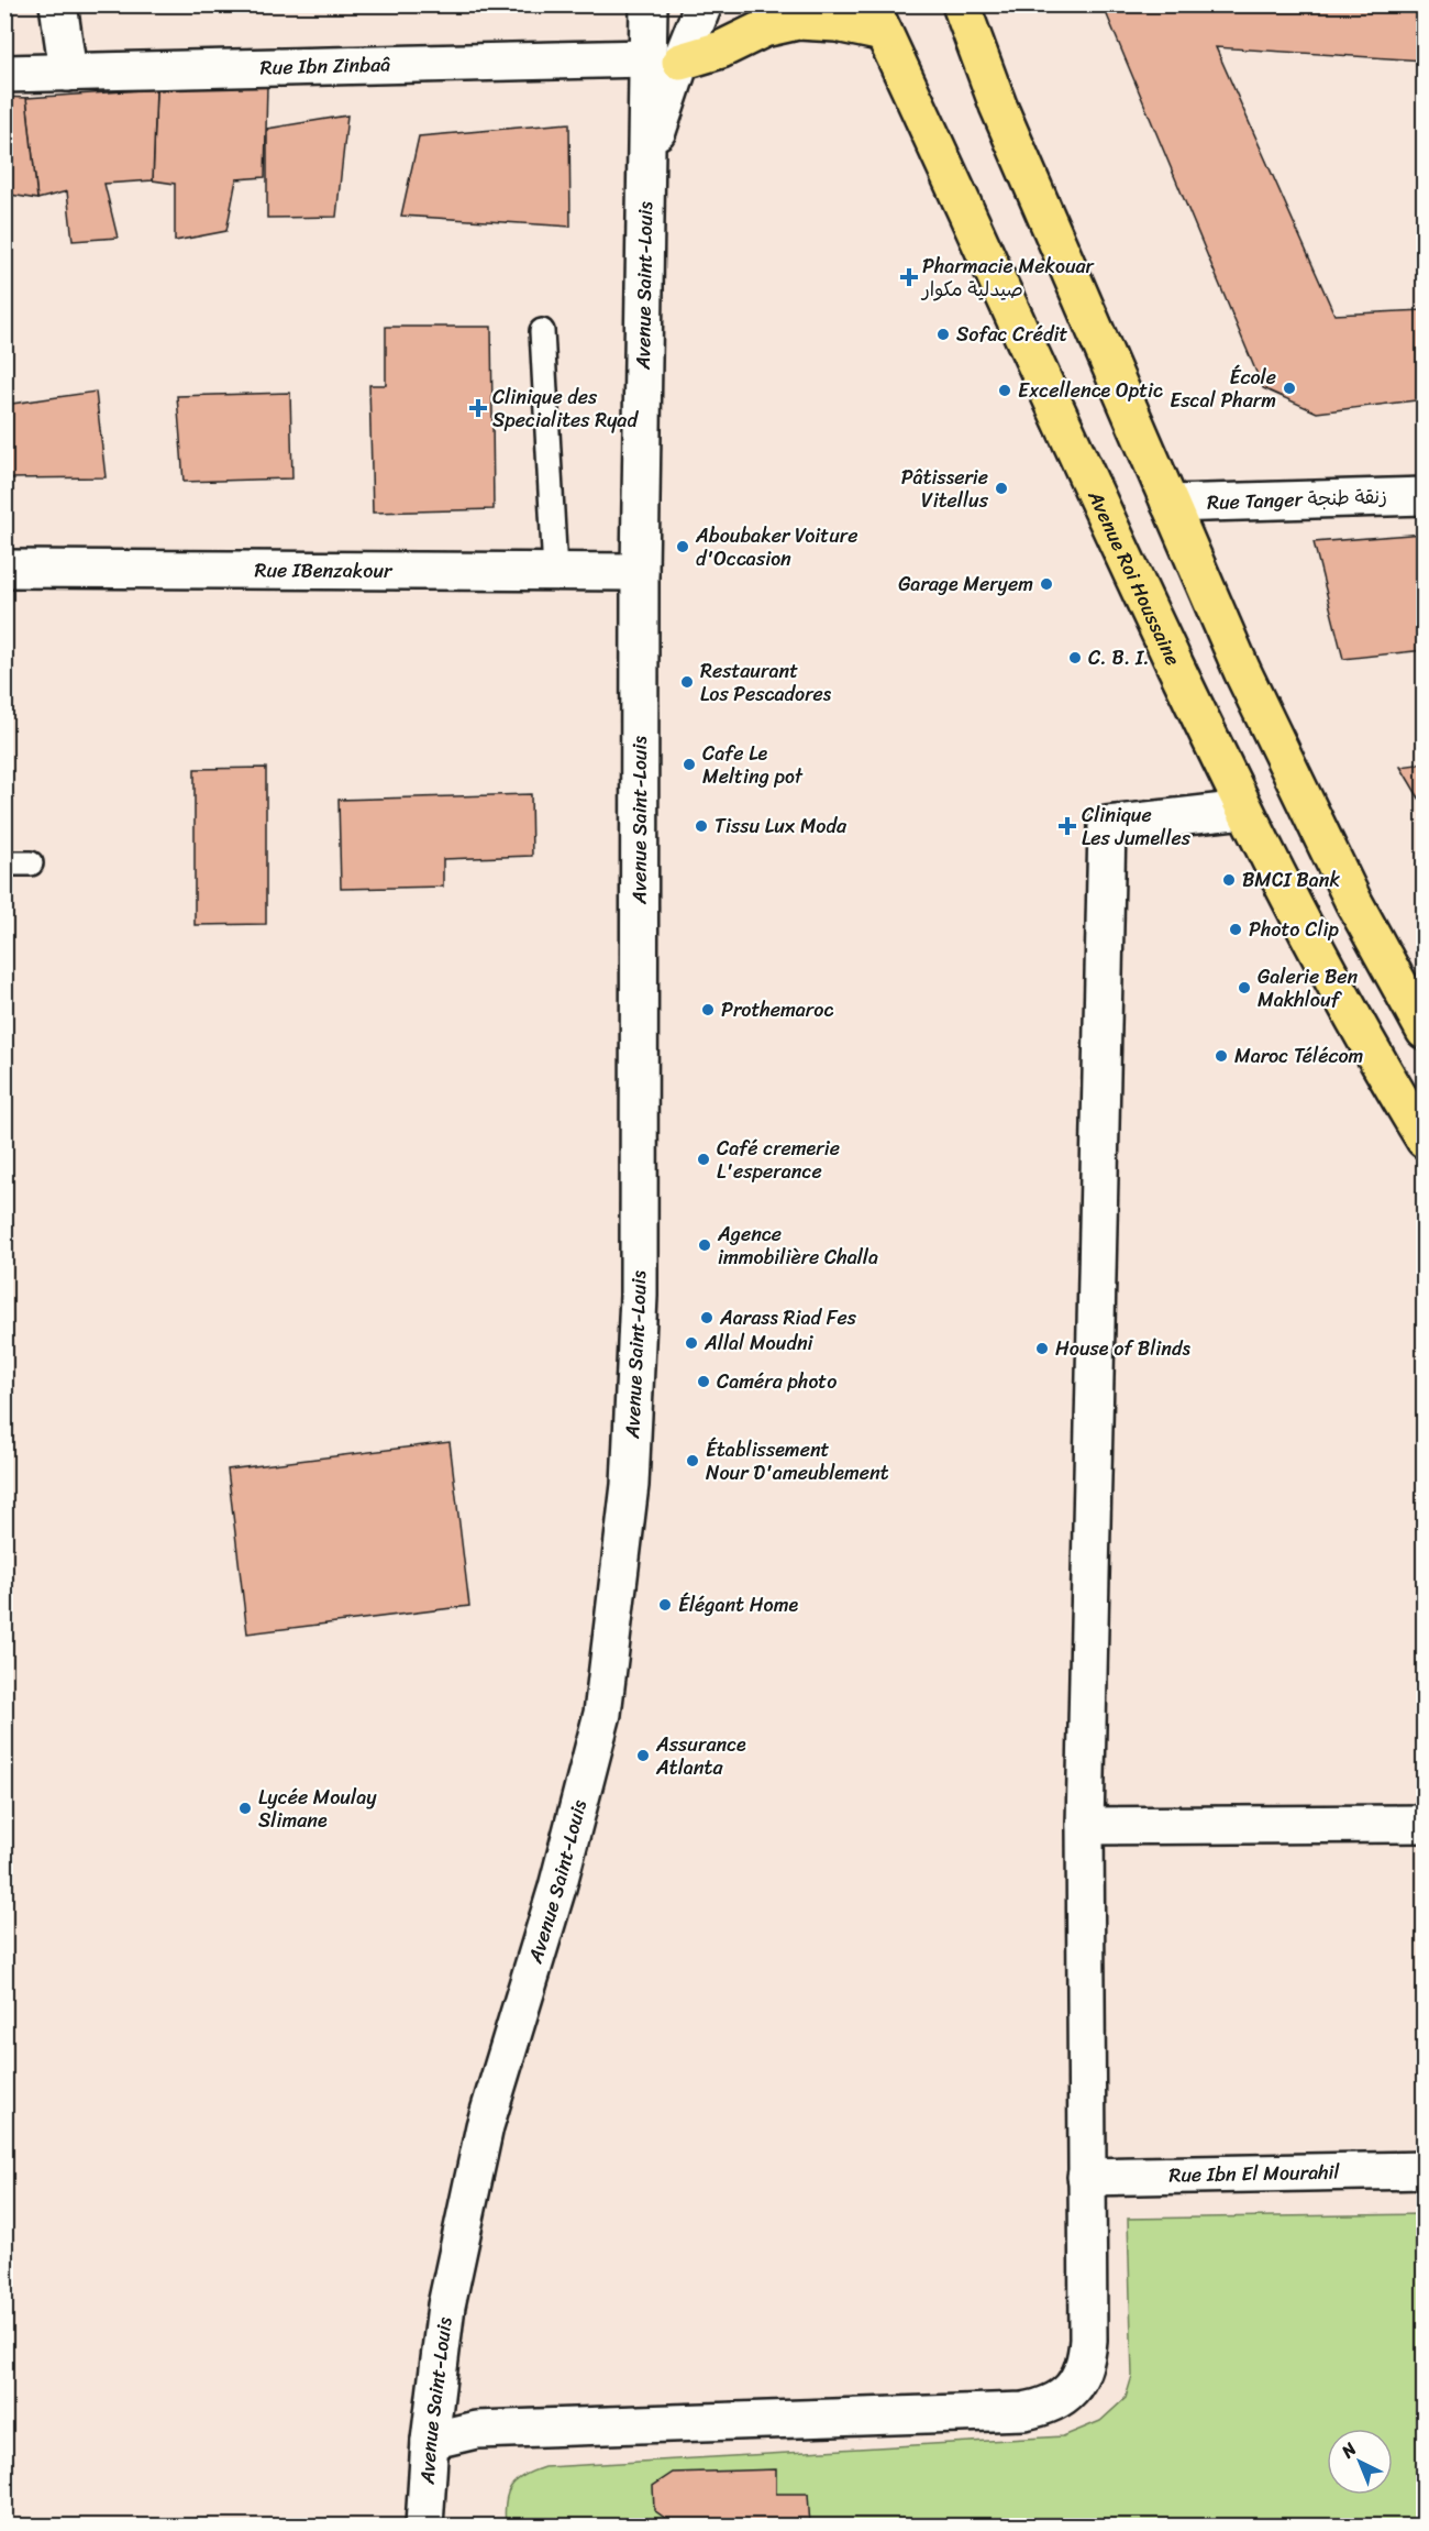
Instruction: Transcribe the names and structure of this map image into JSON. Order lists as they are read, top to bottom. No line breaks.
{"streets":{"main road":["Avenue Roi Houssaine"],"street":["Rue Ibn Zinbaâ","Avenue Saint-Louis","Rue Tanger زنقة طنجة","Rue IBenzakour","Rue Ibn El Mourahil"]},"crossings":[["Rue Ibn Zinbaâ","Avenue Saint-Louis"],["Avenue Saint-Louis","Rue IBenzakour"]],"places":{"health":["Pharmacie Mekouar صيدلية مكوار","Clinique des Specialites Ryad","Clinique Les Jumelles"],"other":["Sofac Crédit","École Escal Pharm","Excellence Optic","Pâtisserie Vitellus","Aboubaker Voiture d'Occasion","Garage Meryem","C. B. I.","Restaurant Los Pescadores","Cafe Le Melting pot","Tissu Lux Moda","BMCI Bank","Photo Clip","Galerie Ben Makhlouf","Prothemaroc","Maroc Télécom","Café cremerie L'esperance","Agence immobilière Challa","Aarass Riad Fes","Allal Moudni","House of Blinds","Caméra photo","Établissement Nour D'ameublement","Élégant Home","Assurance Atlanta","Lycée Moulay Slimane"]},"north":"top left"}
